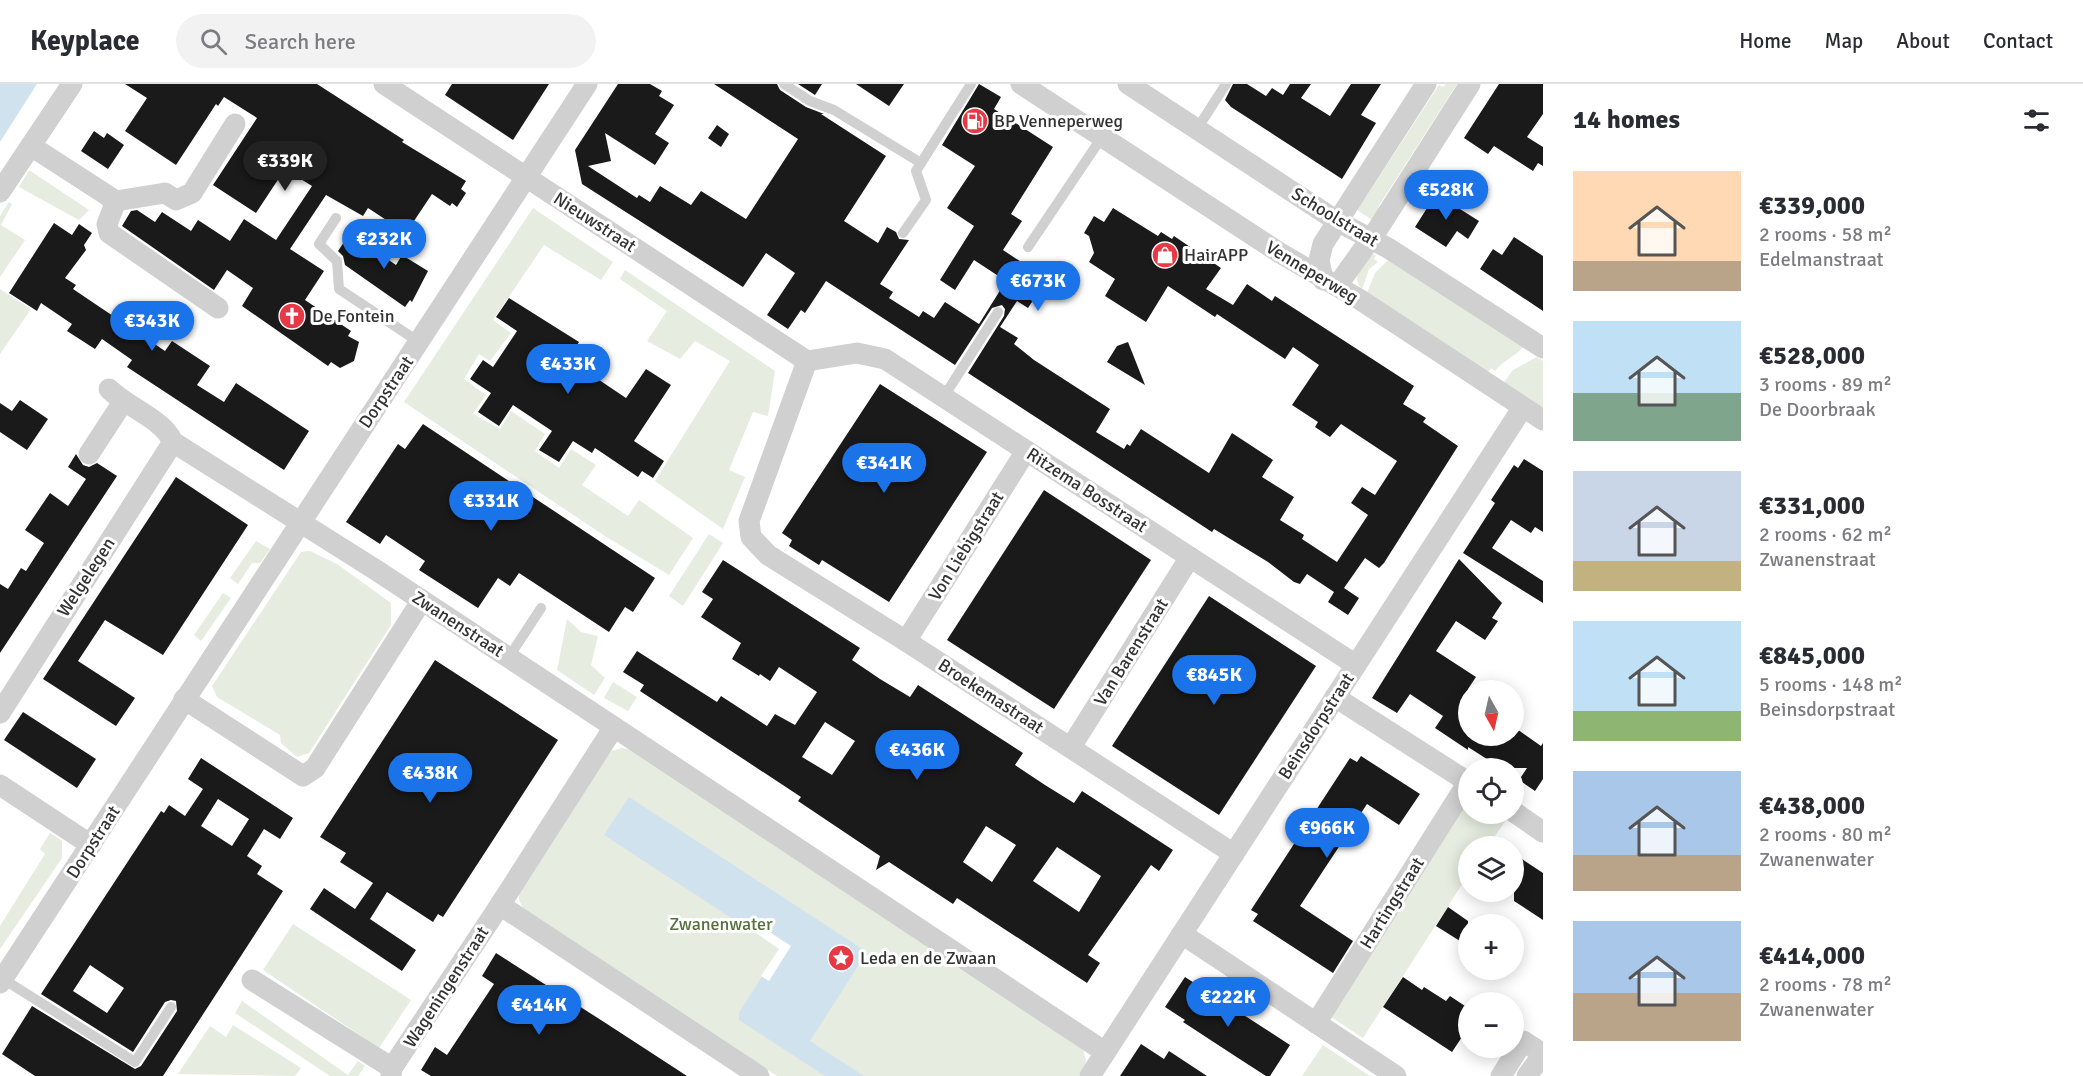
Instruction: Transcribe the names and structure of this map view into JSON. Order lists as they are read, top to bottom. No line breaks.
{"streets":{"street":["Schoolstraat","Nieuwstraat","Venneperweg","Dorpstraat","Ritzema Bosstraat","Von Liebigstraat","Welgelegen","Zwanenstraat","Van Barenstraat","Broekemastraat","Beinsdorpstraat","Hartingstraat","Wageningenstraat"]},"crossings":[["Nieuwstraat","Dorpstraat"],["Nieuwstraat","Ritzema Bosstraat"],["Nieuwstraat","Broekemastraat"],["Venneperweg","Beinsdorpstraat"],["Dorpstraat","Zwanenstraat"],["Ritzema Bosstraat","Von Liebigstraat"],["Ritzema Bosstraat","Van Barenstraat"],["Ritzema Bosstraat","Broekemastraat"],["Ritzema Bosstraat","Beinsdorpstraat"],["Von Liebigstraat","Broekemastraat"],["Van Barenstraat","Broekemastraat"],["Broekemastraat","Beinsdorpstraat"]],"parks":["Zwanenwater"],"places":{"fuel station":["BP Venneperweg"],"shop":["HairAPP"],"church":["De Fontein"],"place":["Leda en de Zwaan"]},"north":"bottom","page":{"header":"Keyplace","search":"Search here","nav":["Home","Map","About","Contact"],"heading":"14 homes","price":["€339K","€528K","€232K","€673K","€343K","€433K","€341K","€331K","€845K","€436K","€438K","€966K","€222K","€414K"],"list":[{"name":"€339,000","note":"2 rooms · 58 m² · Edelmanstraat"},{"name":"€528,000","note":"3 rooms · 89 m² · De Doorbraak"},{"name":"€331,000","note":"2 rooms · 62 m² · Zwanenstraat"},{"name":"€845,000","note":"5 rooms · 148 m² · Beinsdorpstraat"},{"name":"€438,000","note":"2 rooms · 80 m² · Zwanenwater"},{"name":"€414,000","note":"2 rooms · 78 m² · Zwanenwater"}],"map_buttons":["+","−"]}}
